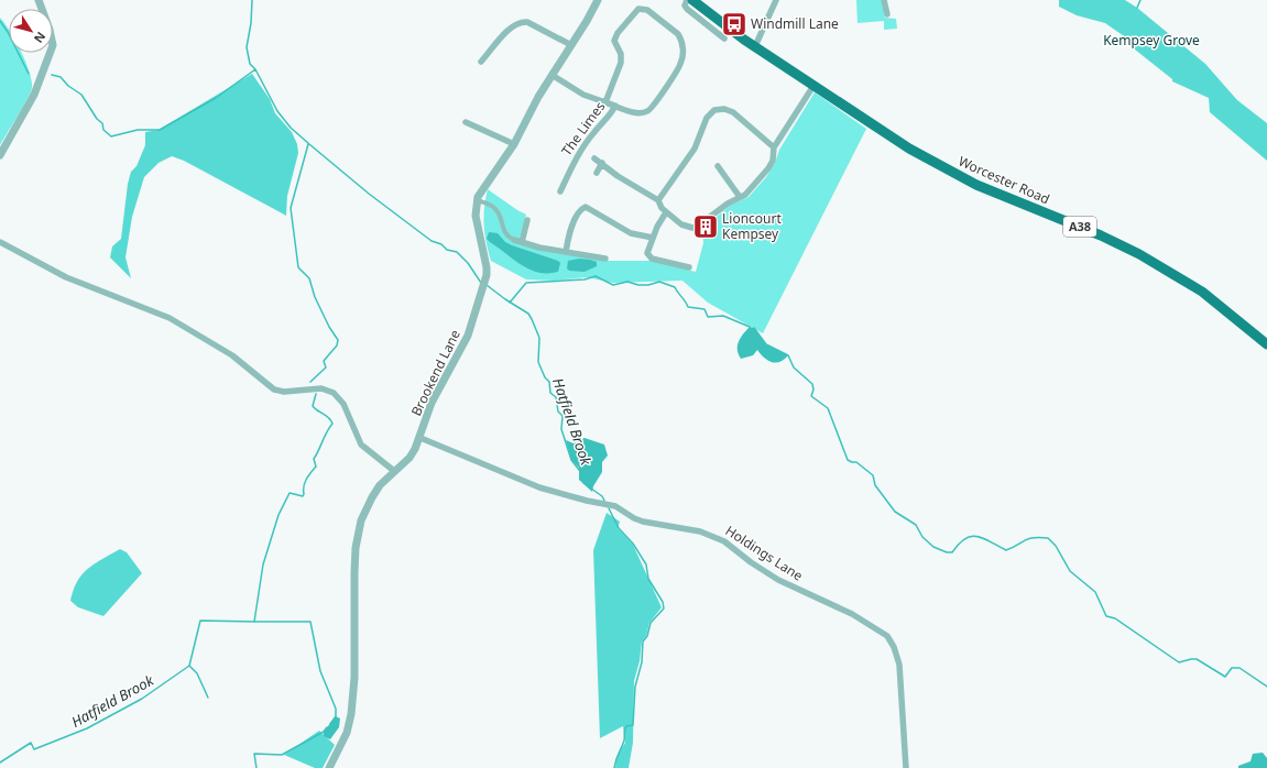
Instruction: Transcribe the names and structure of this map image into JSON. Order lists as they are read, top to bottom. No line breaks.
{"streets":{"main road":["Worcester Road","A38"],"street":["The Limes","Brookend Lane","Holdings Lane"]},"crossings":[["Worcester Road","A38"],["Brookend Lane","Holdings Lane"]],"water":["Hatfield Brook"],"parks":["Kempsey Grove"],"places":{"bus stop":["Windmill Lane"],"building":["Lioncourt Kempsey"]},"north":"bottom right"}
